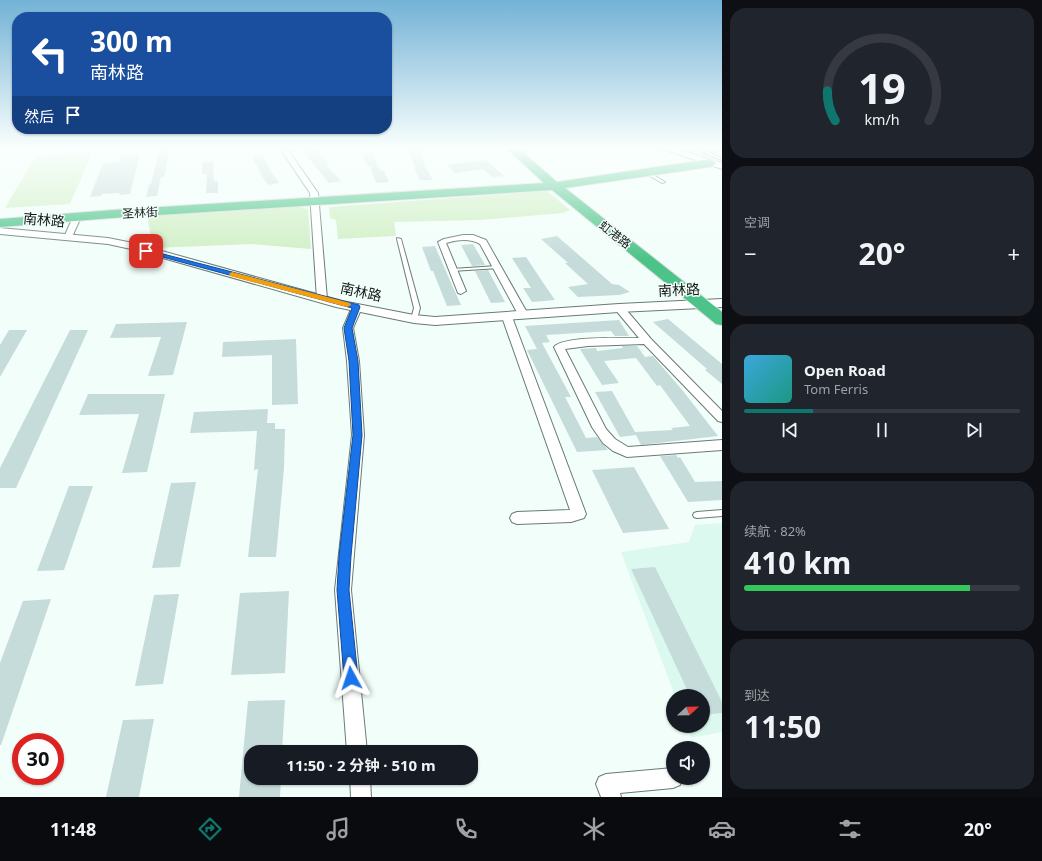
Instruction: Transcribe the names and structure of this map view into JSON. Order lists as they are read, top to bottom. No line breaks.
{"streets":{"highway":["圣林街","虹港路"],"street":["南林路"]},"crossings":[["圣林街","南林路"],["南林路","虹港路"]],"north":"right","page":{"turn":["300 m","南林路"],"then":"然后","tile":["空调",["续航 · 82%","410 km"],["到达","11:50"]],"heat":["−","20°","+"],"song":["Open Road","Tom Ferris"],"limit":"30","trip":"11:50 · 2 分钟 · 510 m","tabs":["11:48","20°"],"gauge":["19","km/h"]}}
